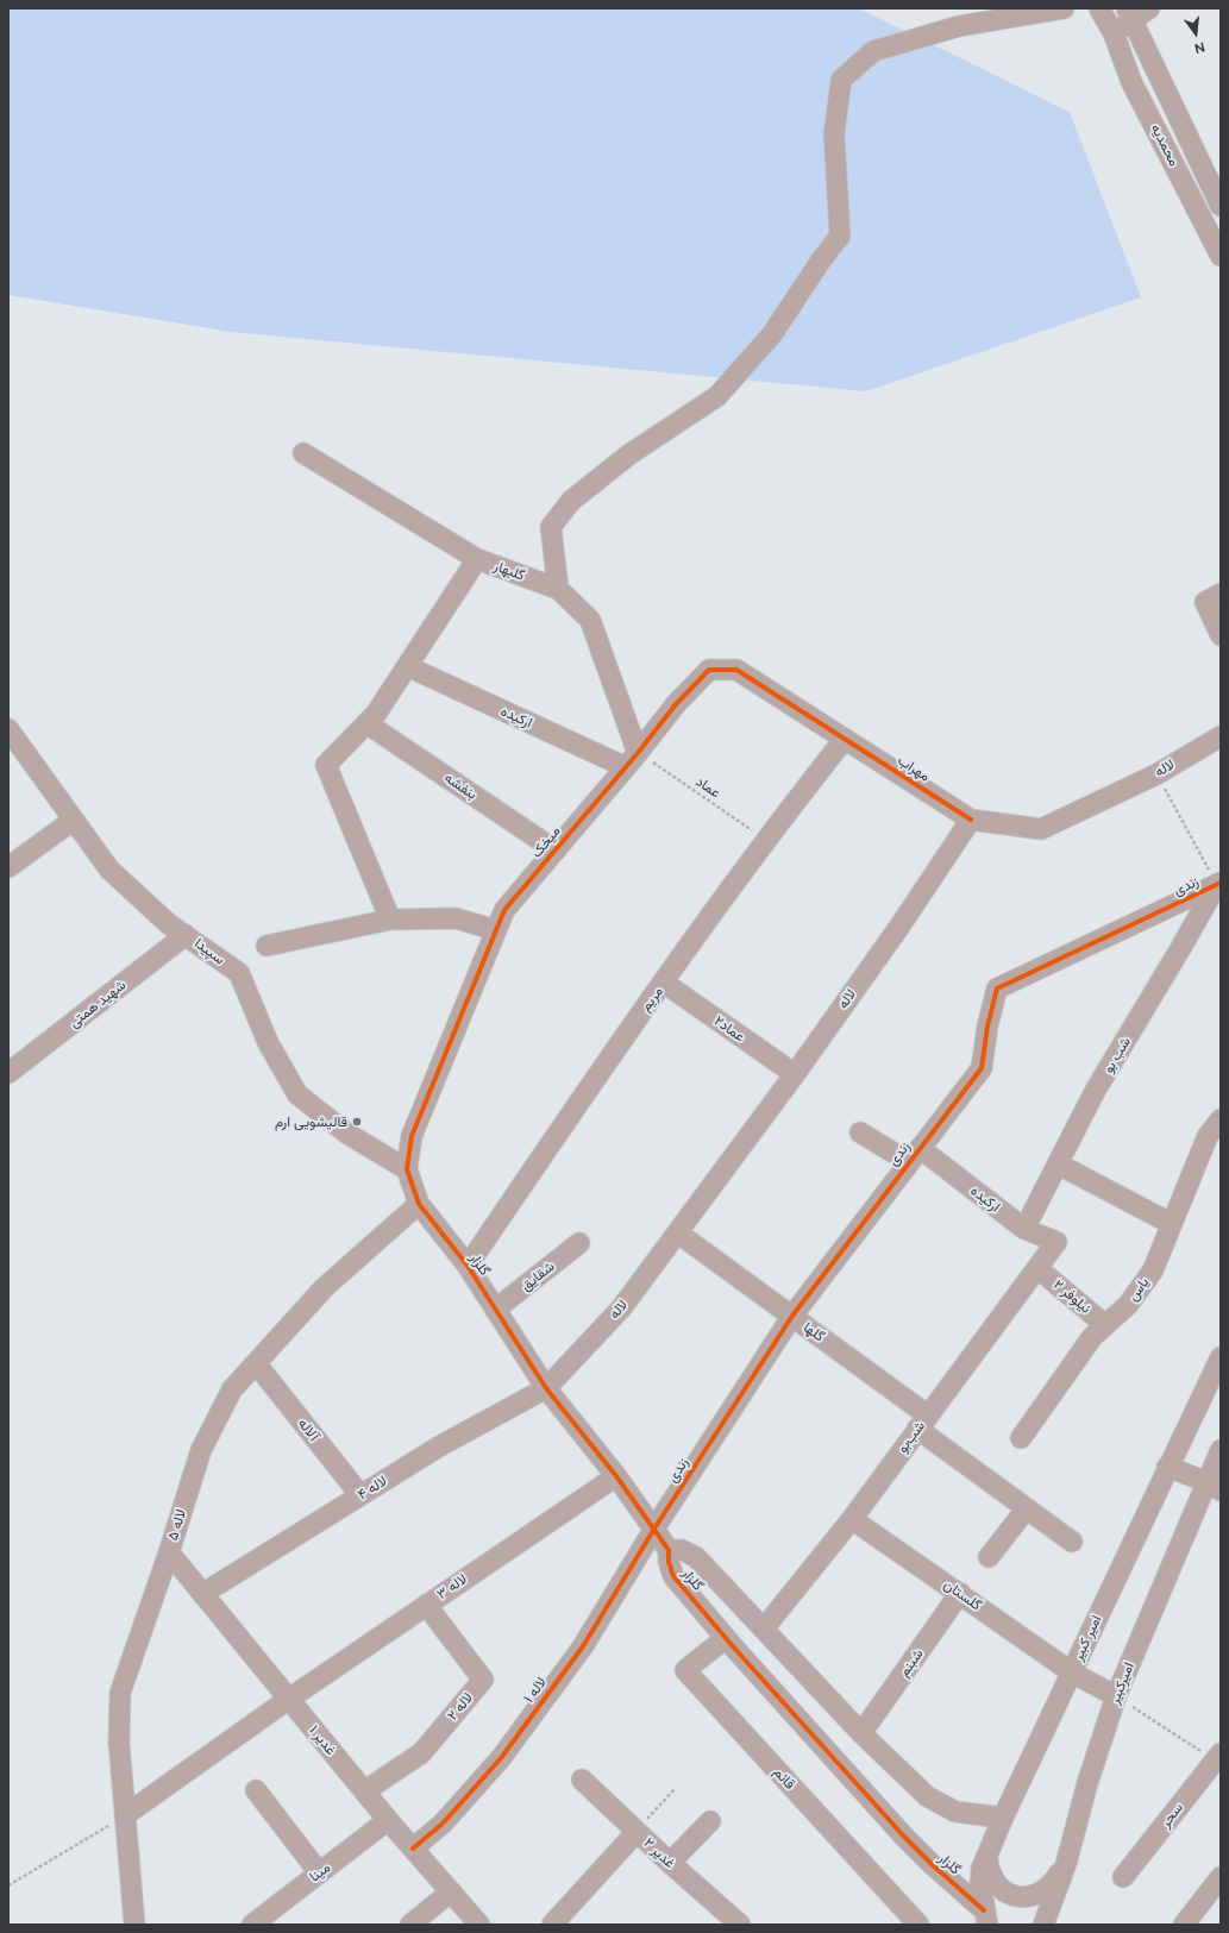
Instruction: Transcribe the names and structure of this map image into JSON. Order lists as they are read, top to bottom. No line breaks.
{"streets":{"street":["محمدیه","گلبهار","ارکیده","مهراب","لاله","بنفشه","میخک","زندی","سپیدا","مریم","شهید همتی","عماد۲","شب بو","گلزار","شقایق","یاس","نیلوفر ۲","گلها","آلاله","شب‌بو","لاله ۴","لاله ۵","لاله ۳","گلستان","امیر کبیر","شبنم","امیرکبیر","لاله ۱","لاله ۲","غدیر ۱","قائم","سحر","غدیر ۲","مینا"],"path":["عماد"]},"crossings":[["گلبهار","ارکیده"],["گلبهار","عماد"],["گلبهار","میخک"],["ارکیده","عماد"],["ارکیده","میخک"],["ارکیده","زندی"],["ارکیده","شب بو"],["ارکیده","شب‌بو"],["مهراب","لاله"],["مهراب","میخک"],["مهراب","مریم"],["لاله","عماد۲"],["لاله","گلزار"],["لاله","گلها"],["لاله","لاله ۴"],["بنفشه","میخک"],["عماد","میخک"],["عماد","مریم"],["میخک","سپیدا"],["میخک","مریم"],["میخک","گلزار"],["میخک","لاله ۵"],["زندی","شب بو"],["زندی","گلزار"],["زندی","گلها"],["زندی","لاله ۱"],["سپیدا","شهید همتی"],["مریم","عماد۲"],["مریم","گلزار"],["گلزار","شقایق"],["گلزار","شب‌بو"],["گلزار","لاله ۴"],["گلزار","لاله ۵"],["گلزار","لاله ۳"],["گلزار","امیر کبیر"],["گلزار","شبنم"],["گلزار","لاله ۱"],["گلزار","قائم"],["یاس","نیلوفر ۲"],["نیلوفر ۲","شب‌بو"],["گلها","شب‌بو"],["آلاله","لاله ۴"],["آلاله","لاله ۵"],["شب‌بو","گلستان"],["لاله ۴","غدیر ۱"],["لاله ۵","لاله ۳"],["لاله ۵","غدیر ۱"],["لاله ۳","لاله ۲"],["لاله ۳","غدیر ۱"],["گلستان","امیر کبیر"],["گلستان","شبنم"],["گلستان","امیرکبیر"],["لاله ۱","غدیر ۱"],["لاله ۲","غدیر ۱"],["غدیر ۱","مینا"]],"places":["قالیشویی ارم"],"north":"bottom"}
